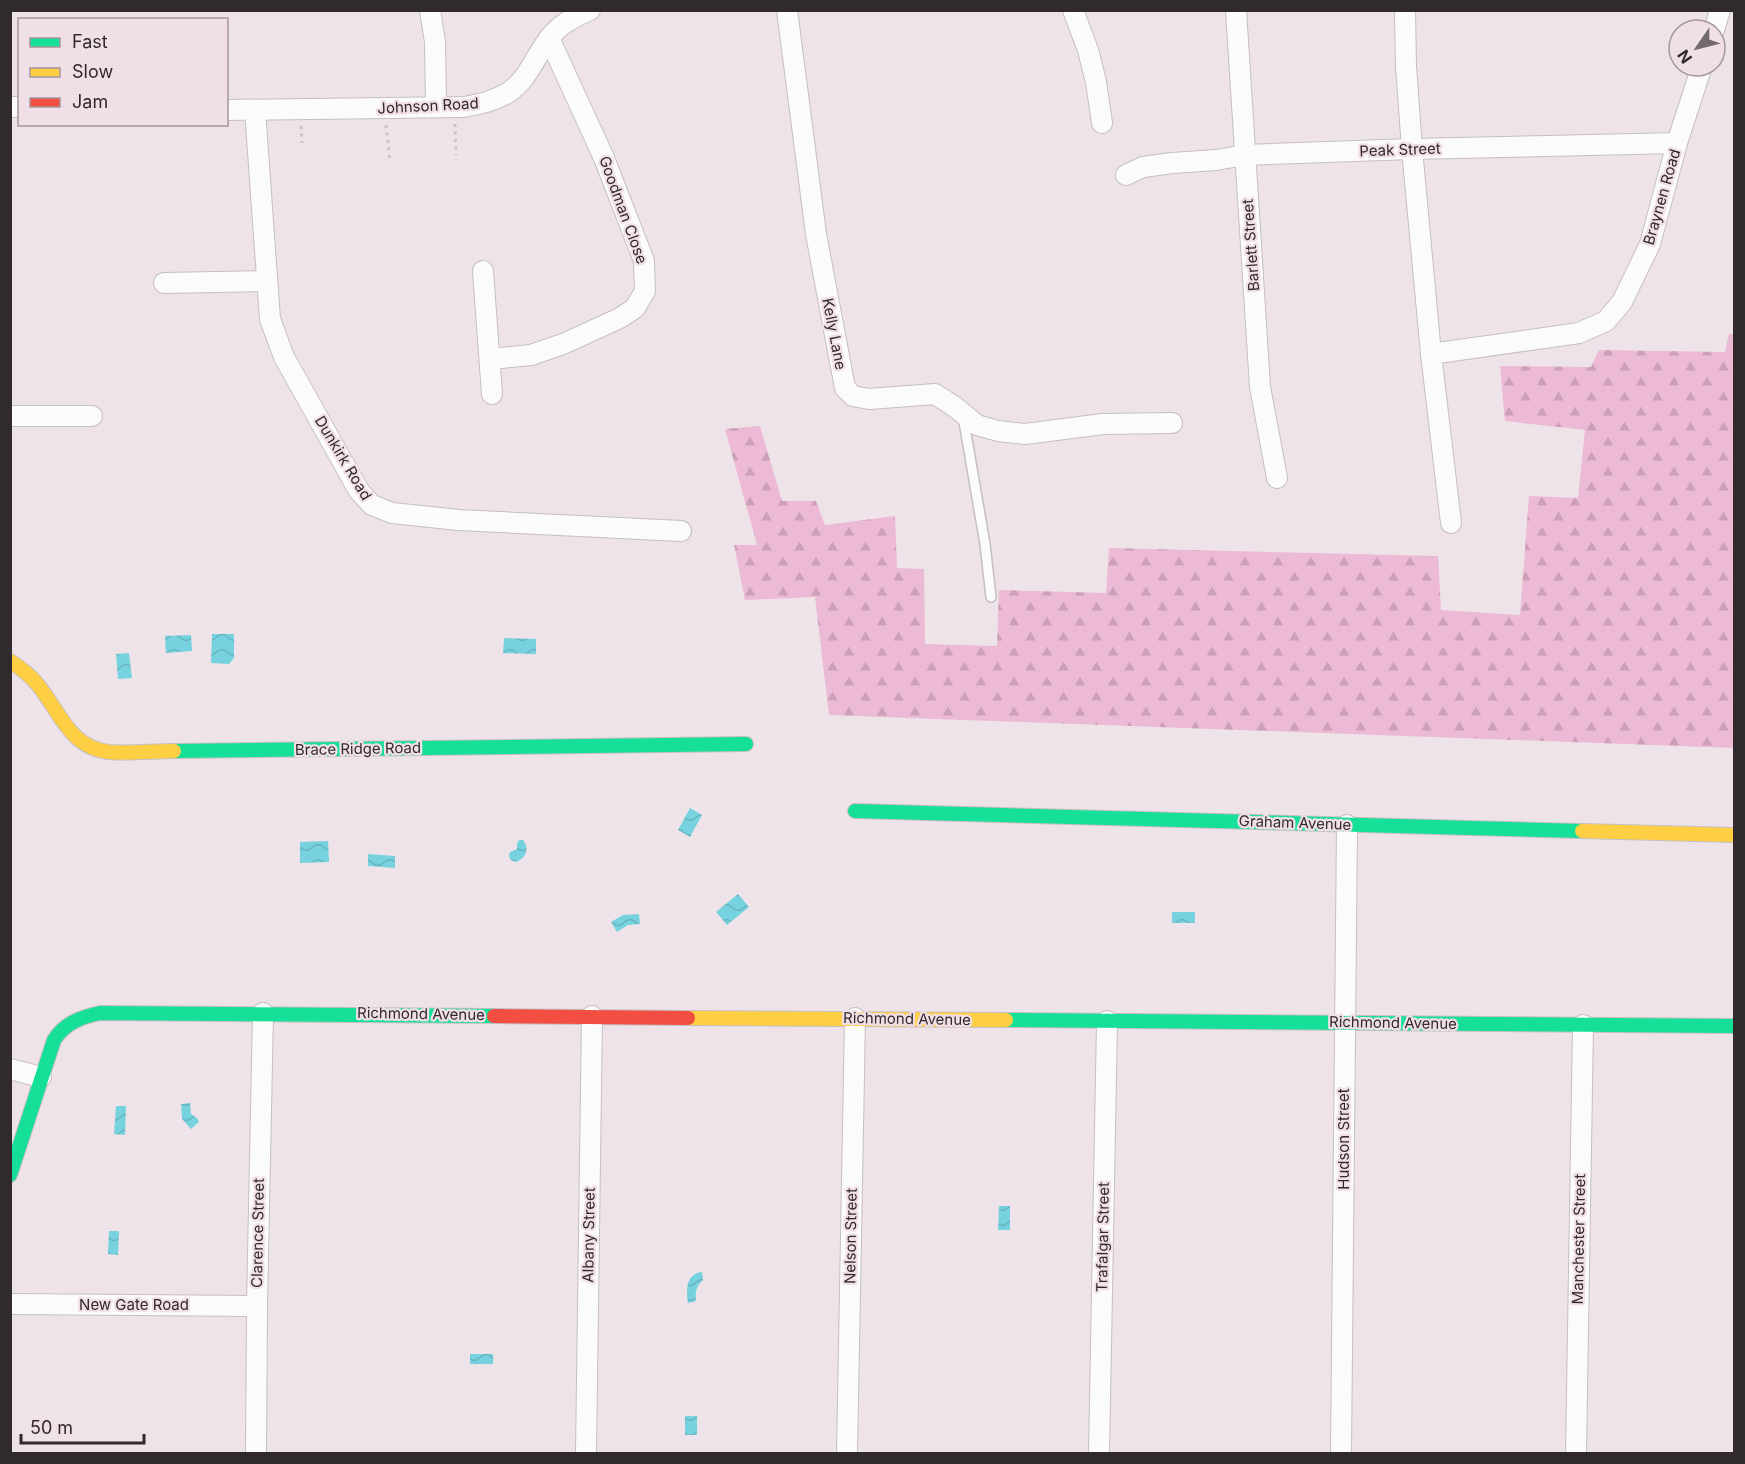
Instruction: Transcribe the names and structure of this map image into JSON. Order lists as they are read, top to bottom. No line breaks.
{"streets":{"street":["Johnson Road","Peak Street","Braynen Road","Goodman Close","Barlett Street","Kelly Lane","Dunkirk Road","Brace Ridge Road","Graham Avenue","Richmond Avenue","Hudson Street","Clarence Street","Albany Street","Nelson Street","Trafalgar Street","Manchester Street","New Gate Road"]},"crossings":[["Johnson Road","Goodman Close"],["Johnson Road","Dunkirk Road"],["Peak Street","Braynen Road"],["Peak Street","Barlett Street"],["Graham Avenue","Hudson Street"],["Richmond Avenue","Hudson Street"],["Richmond Avenue","Clarence Street"],["Richmond Avenue","Albany Street"],["Richmond Avenue","Nelson Street"],["Richmond Avenue","Trafalgar Street"],["Richmond Avenue","Manchester Street"],["Clarence Street","New Gate Road"]],"legend":["Fast","Slow","Jam"],"scale_bar":"50 m","north":"bottom left"}
